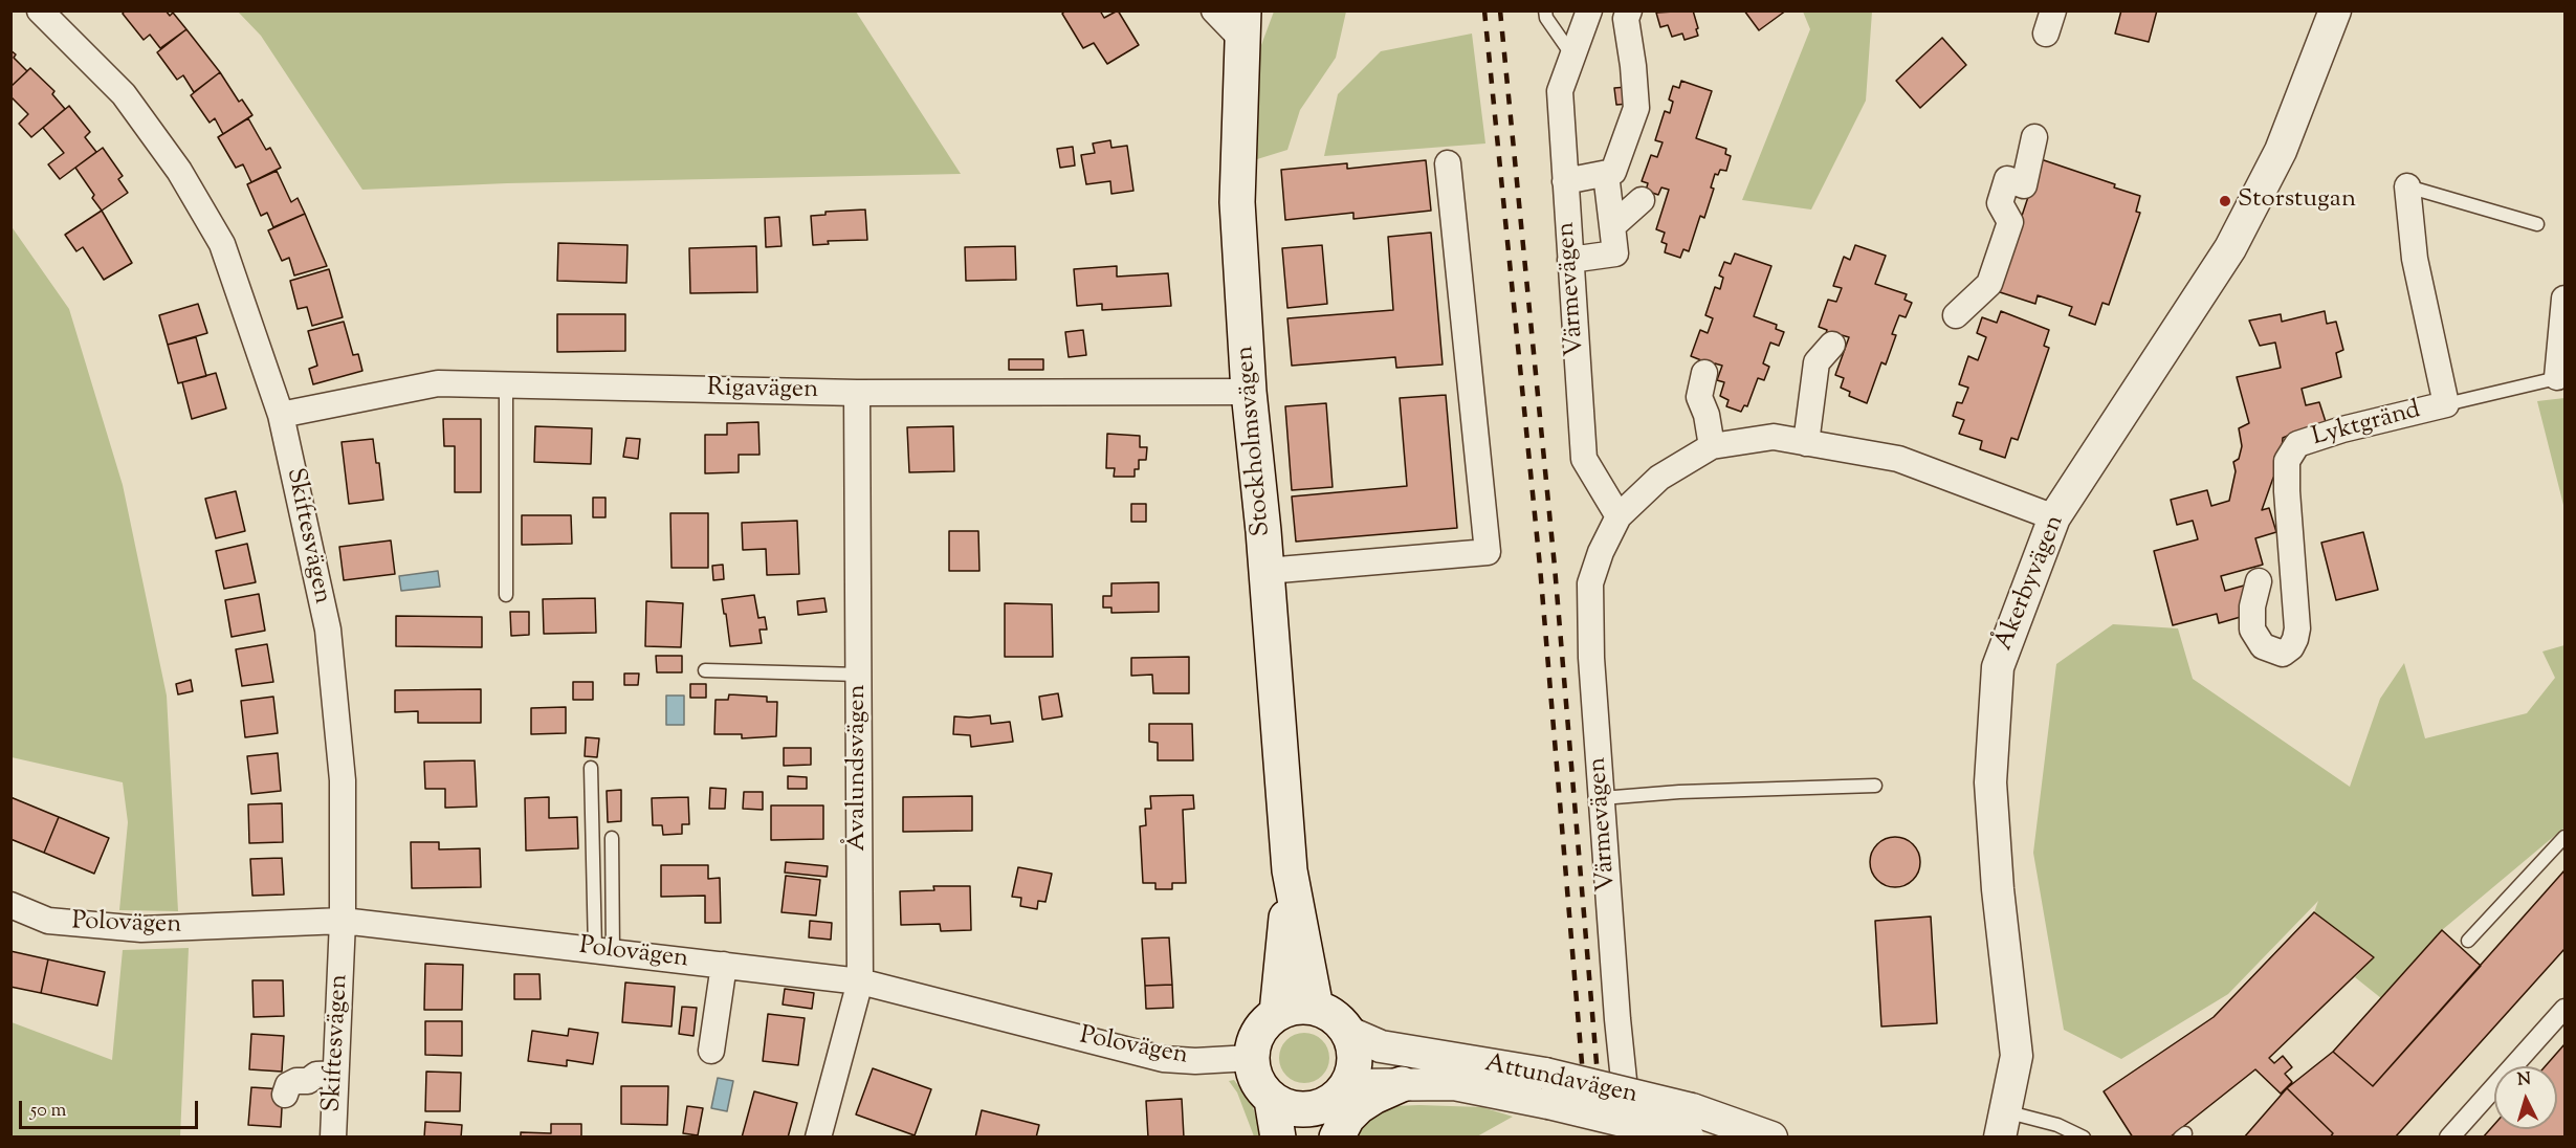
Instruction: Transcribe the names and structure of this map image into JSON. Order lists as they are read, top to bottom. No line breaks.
{"streets":{"main road":["Stockholmsvägen"],"street":["Värmevägen","Rigavägen","Lyktgränd","Skiftesvägen","Åkerbyvägen","Åvalundsvägen","Polovägen","Attundavägen"]},"crossings":[["Värmevägen","Åkerbyvägen"],["Rigavägen","Stockholmsvägen"],["Rigavägen","Skiftesvägen"],["Rigavägen","Åvalundsvägen"],["Stockholmsvägen","Polovägen"],["Stockholmsvägen","Attundavägen"],["Skiftesvägen","Polovägen"],["Åvalundsvägen","Polovägen"],["Polovägen","Attundavägen"]],"places":["Storstugan"],"scale_bar":"50 m","north":"top"}
